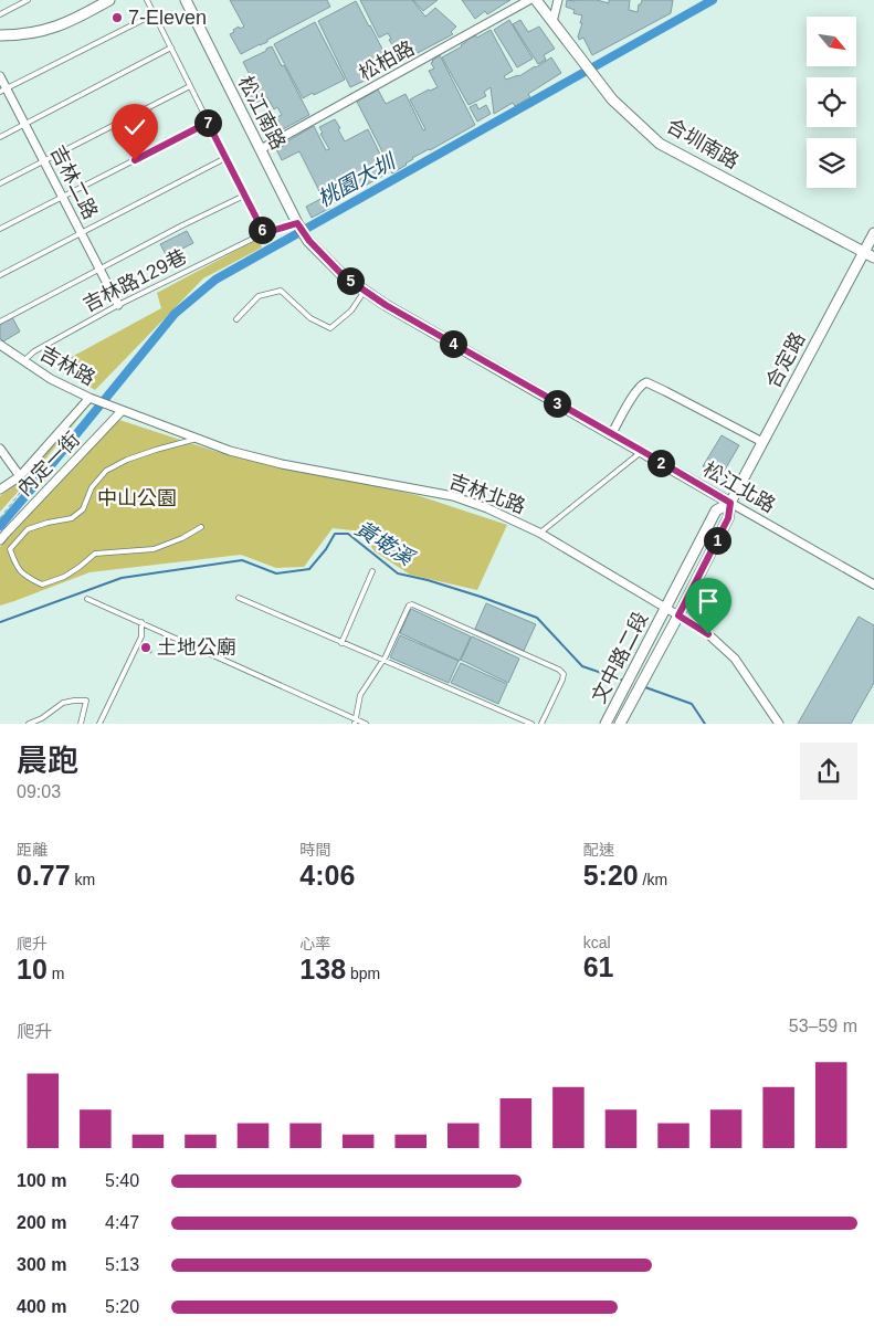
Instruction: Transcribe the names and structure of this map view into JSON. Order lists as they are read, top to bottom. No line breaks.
{"streets":{"street":["松柏路","松江南路","合圳南路","吉林二路","合定路","吉林路","內定一街","松江北路","吉林北路","文中路二段"],"lane":["吉林路129巷"]},"crossings":[["松柏路","松江南路"],["松江南路","吉林路129巷"],["松江南路","松江北路"],["合圳南路","合定路"],["吉林二路","吉林路129巷"],["吉林路129巷","吉林路"],["合定路","松江北路"],["合定路","吉林北路"],["合定路","文中路二段"],["吉林路","內定一街"],["吉林路","吉林北路"],["內定一街","吉林北路"],["吉林北路","文中路二段"]],"water":["桃園大圳","黃墘溪"],"parks":["中山公園"],"places":["7-Eleven","土地公廟"],"north":"bottom right","page":{"pins":["7","6","5","4","3","2","1"],"heading":["晨跑","09:03"],"stats":[["距離","0.77 km"],["時間","4:06"],["配速","5:20 /km"],["爬升","10 m"],["心率","138 bpm"],["kcal","61"]],"chart":["爬升","53–59 m"],"list":[{"name":"100 m","note":"5:40"},{"name":"200 m","note":"4:47"},{"name":"300 m","note":"5:13"},{"name":"400 m","note":"5:20"}]}}
